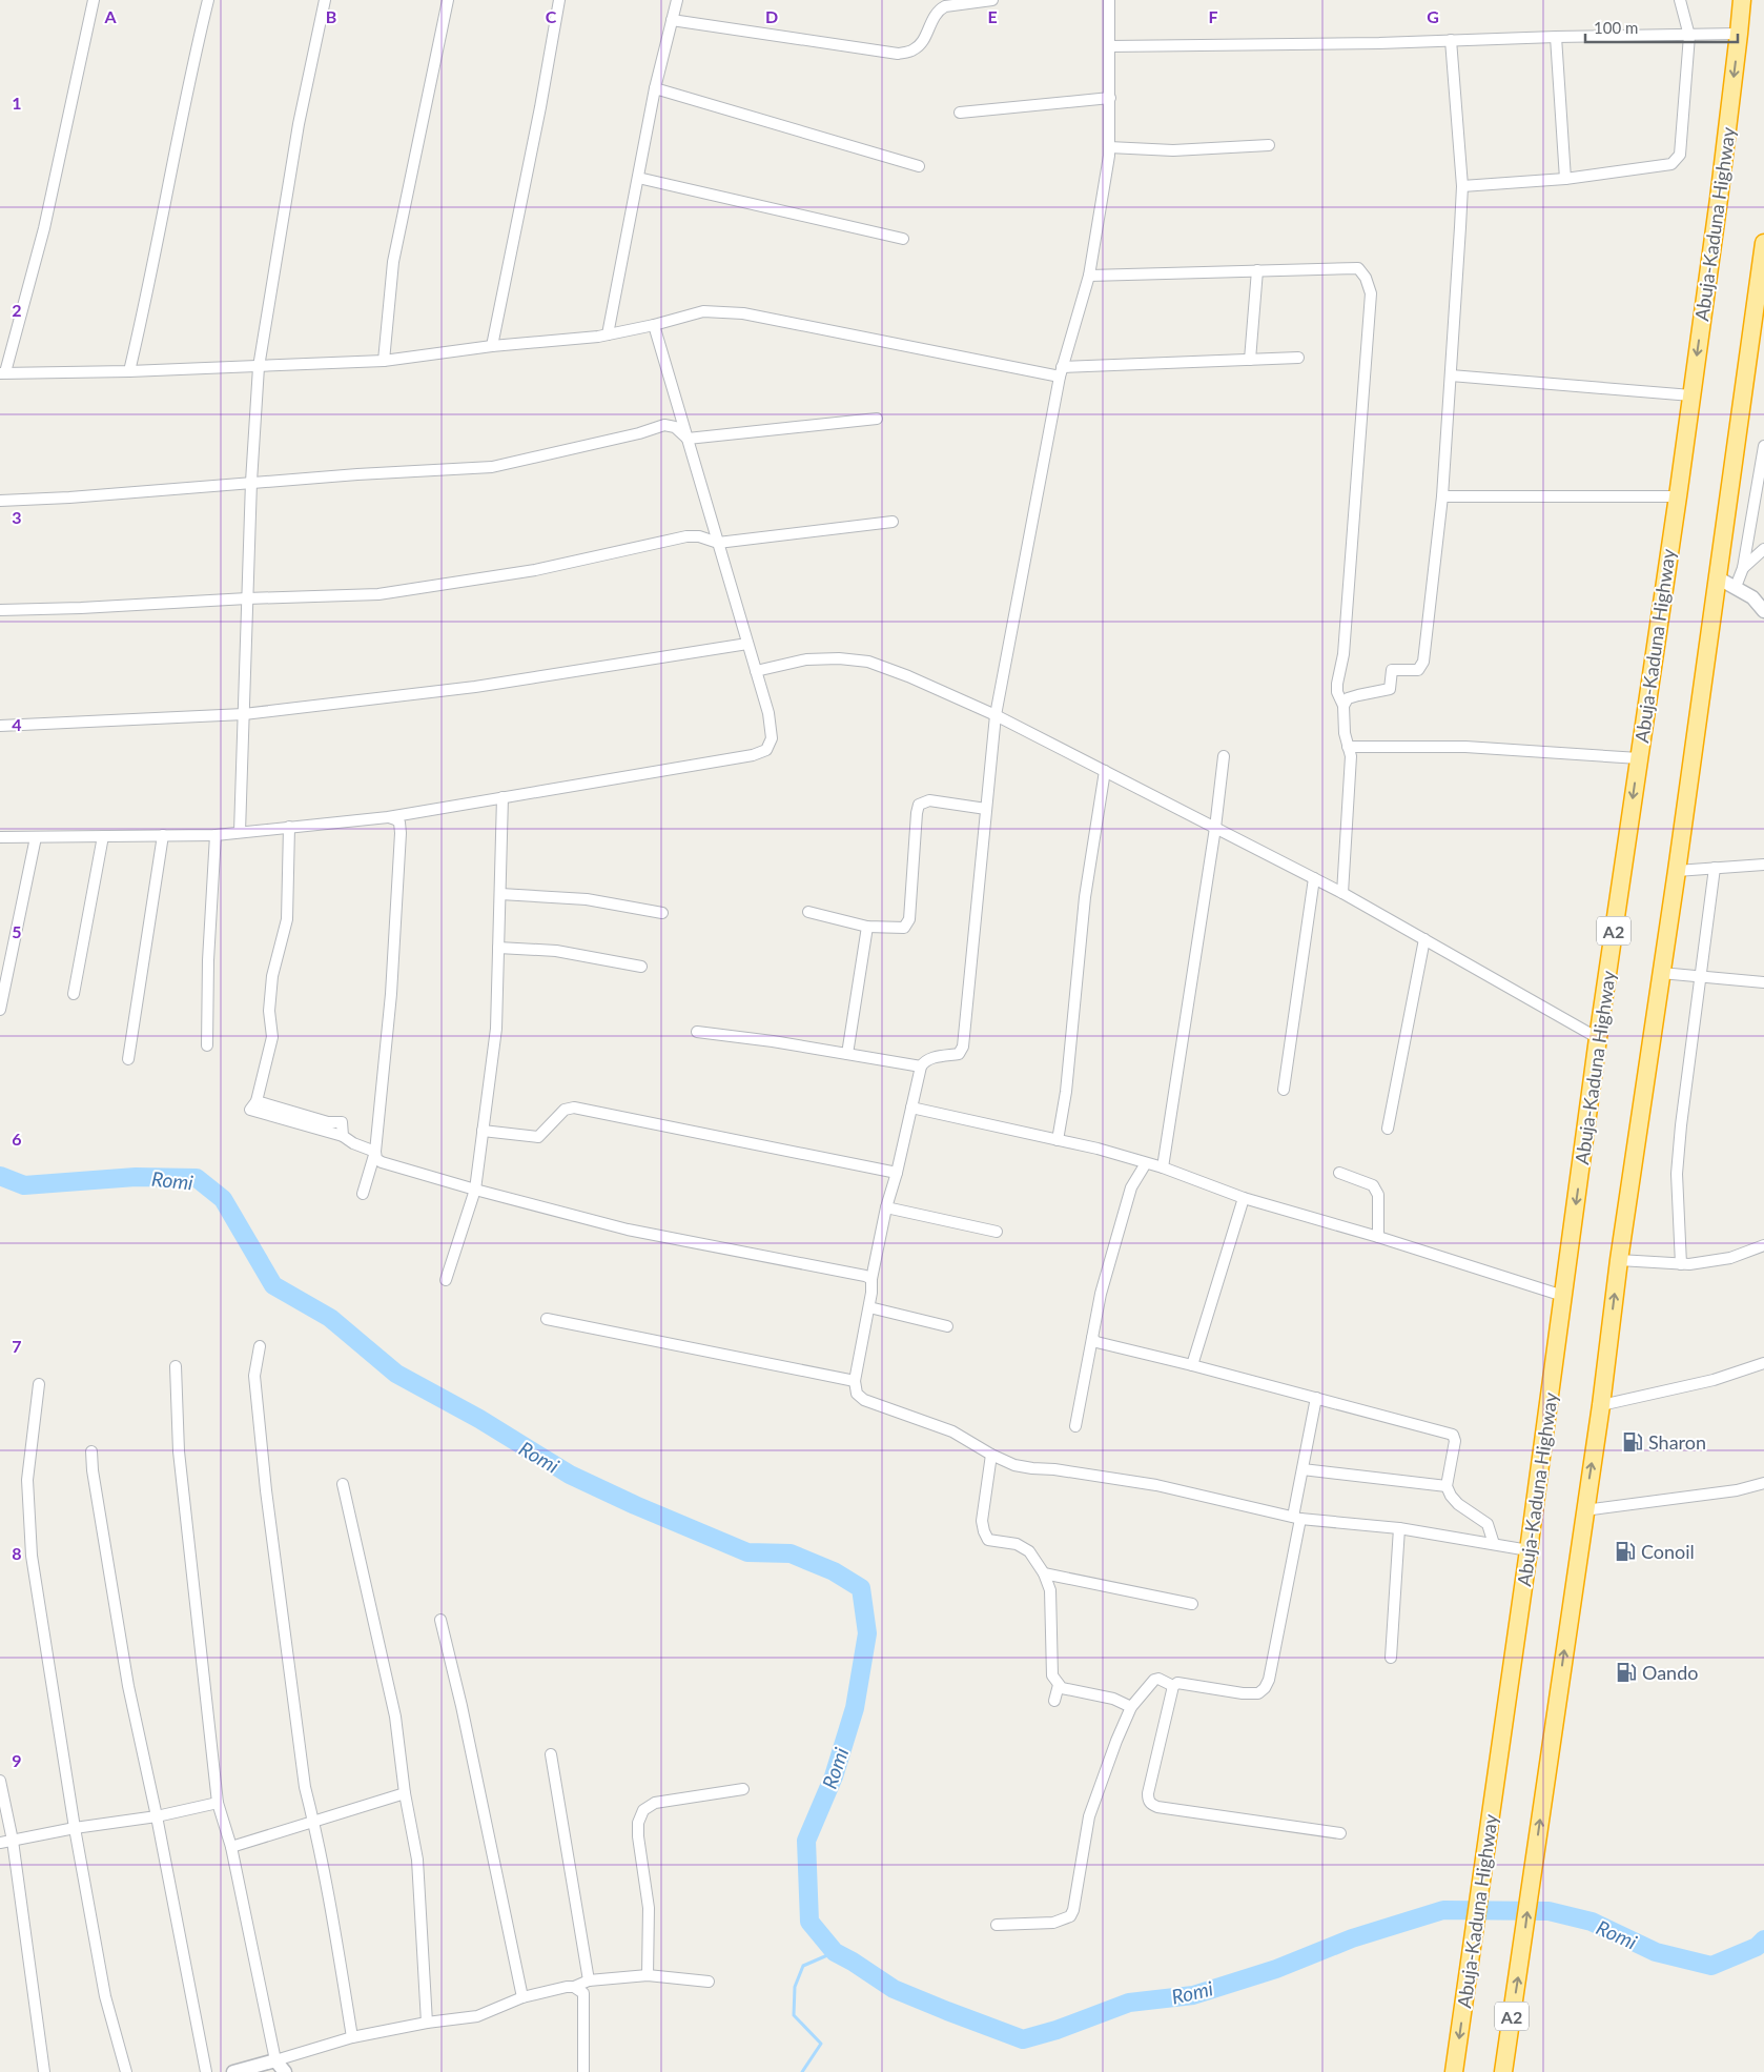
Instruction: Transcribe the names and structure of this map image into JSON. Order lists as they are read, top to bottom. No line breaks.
{"streets":{"highway":["Abuja-Kaduna Highway","A2"]},"water":["Romi"],"places":{"fuel station":["Sharon","Conoil","Oando"]},"scale_bar":"100 m","grid":{"columns":["A","B","C","D","E","F","G"],"rows":["1","2","3","4","5","6","7","8","9"]}}
